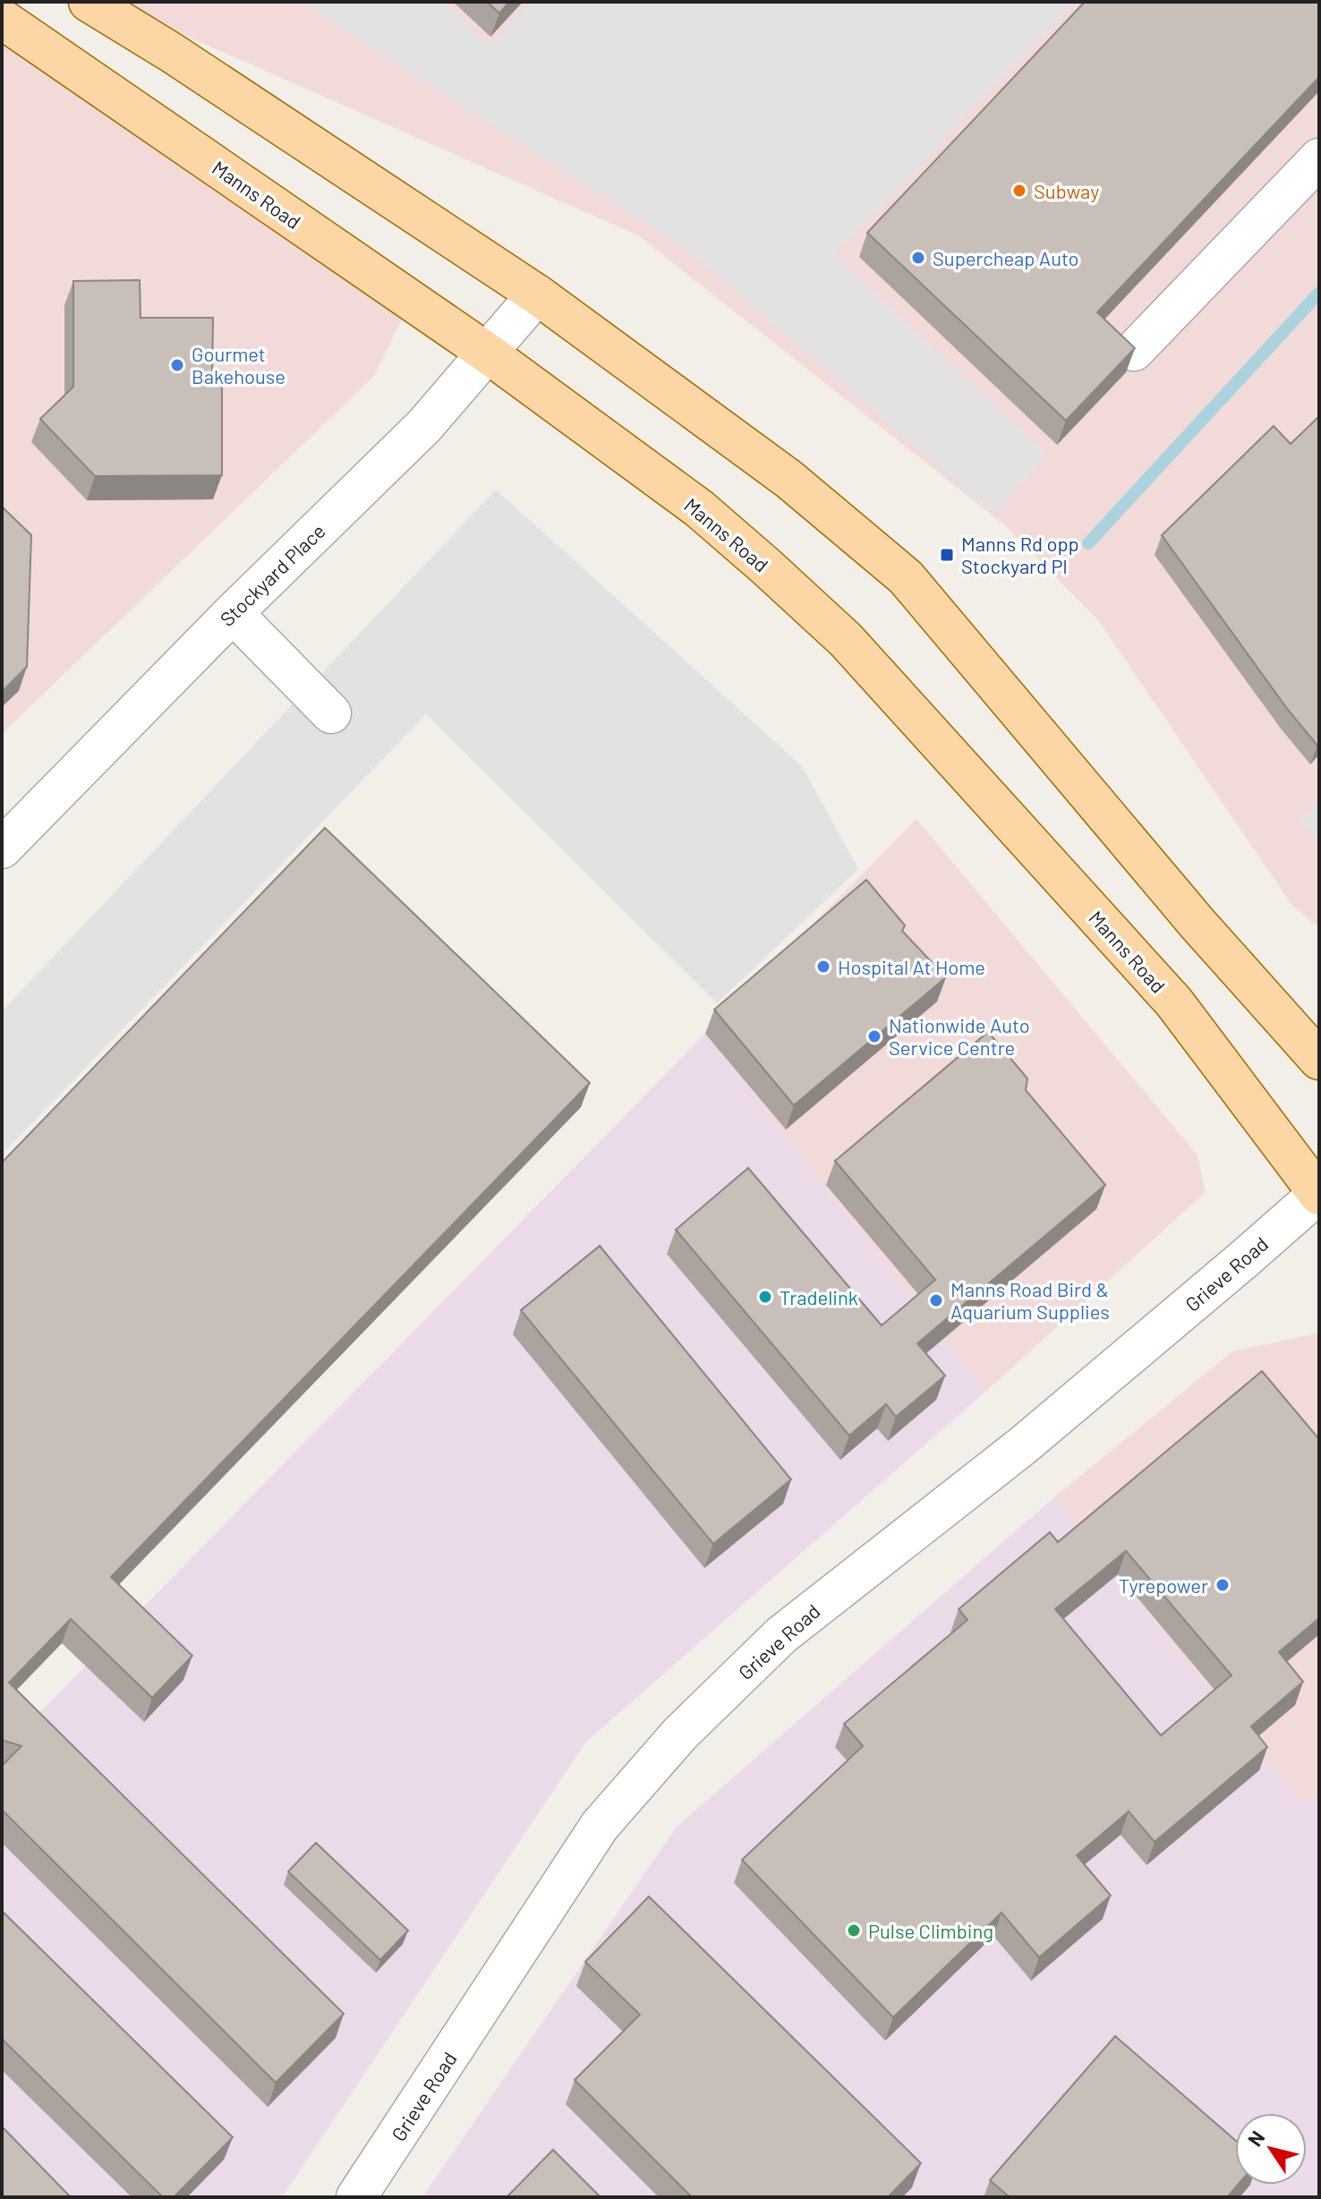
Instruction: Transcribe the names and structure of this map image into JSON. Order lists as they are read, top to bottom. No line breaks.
{"streets":{"main road":["Manns Road"],"street":["Stockyard Place","Grieve Road"]},"crossings":[["Manns Road","Stockyard Place"],["Manns Road","Grieve Road"]],"places":{"other":["Subway","Supercheap Auto","Gourmet Bakehouse","Hospital At Home","Nationwide Auto Service Centre","Tradelink","Manns Road Bird & Aquarium Supplies","Tyrepower","Pulse Climbing"],"transit":["Manns Rd opp Stockyard Pl"]},"north":"top left"}
